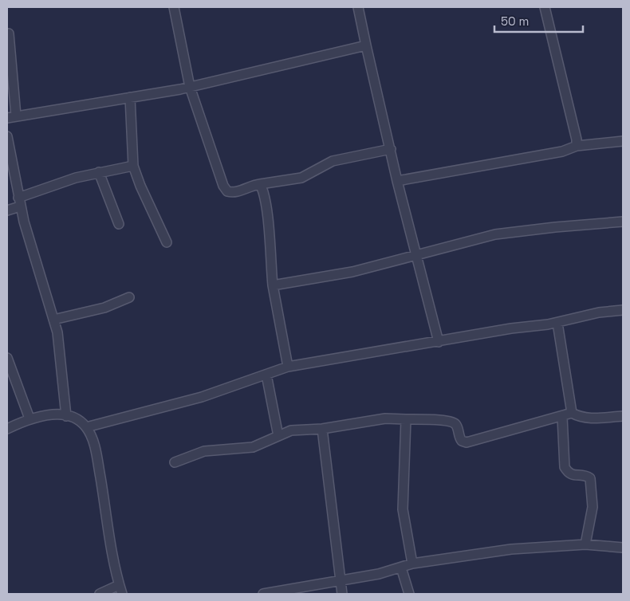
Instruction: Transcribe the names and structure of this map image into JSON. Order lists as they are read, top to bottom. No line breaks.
{"scale_bar":"50 m"}
